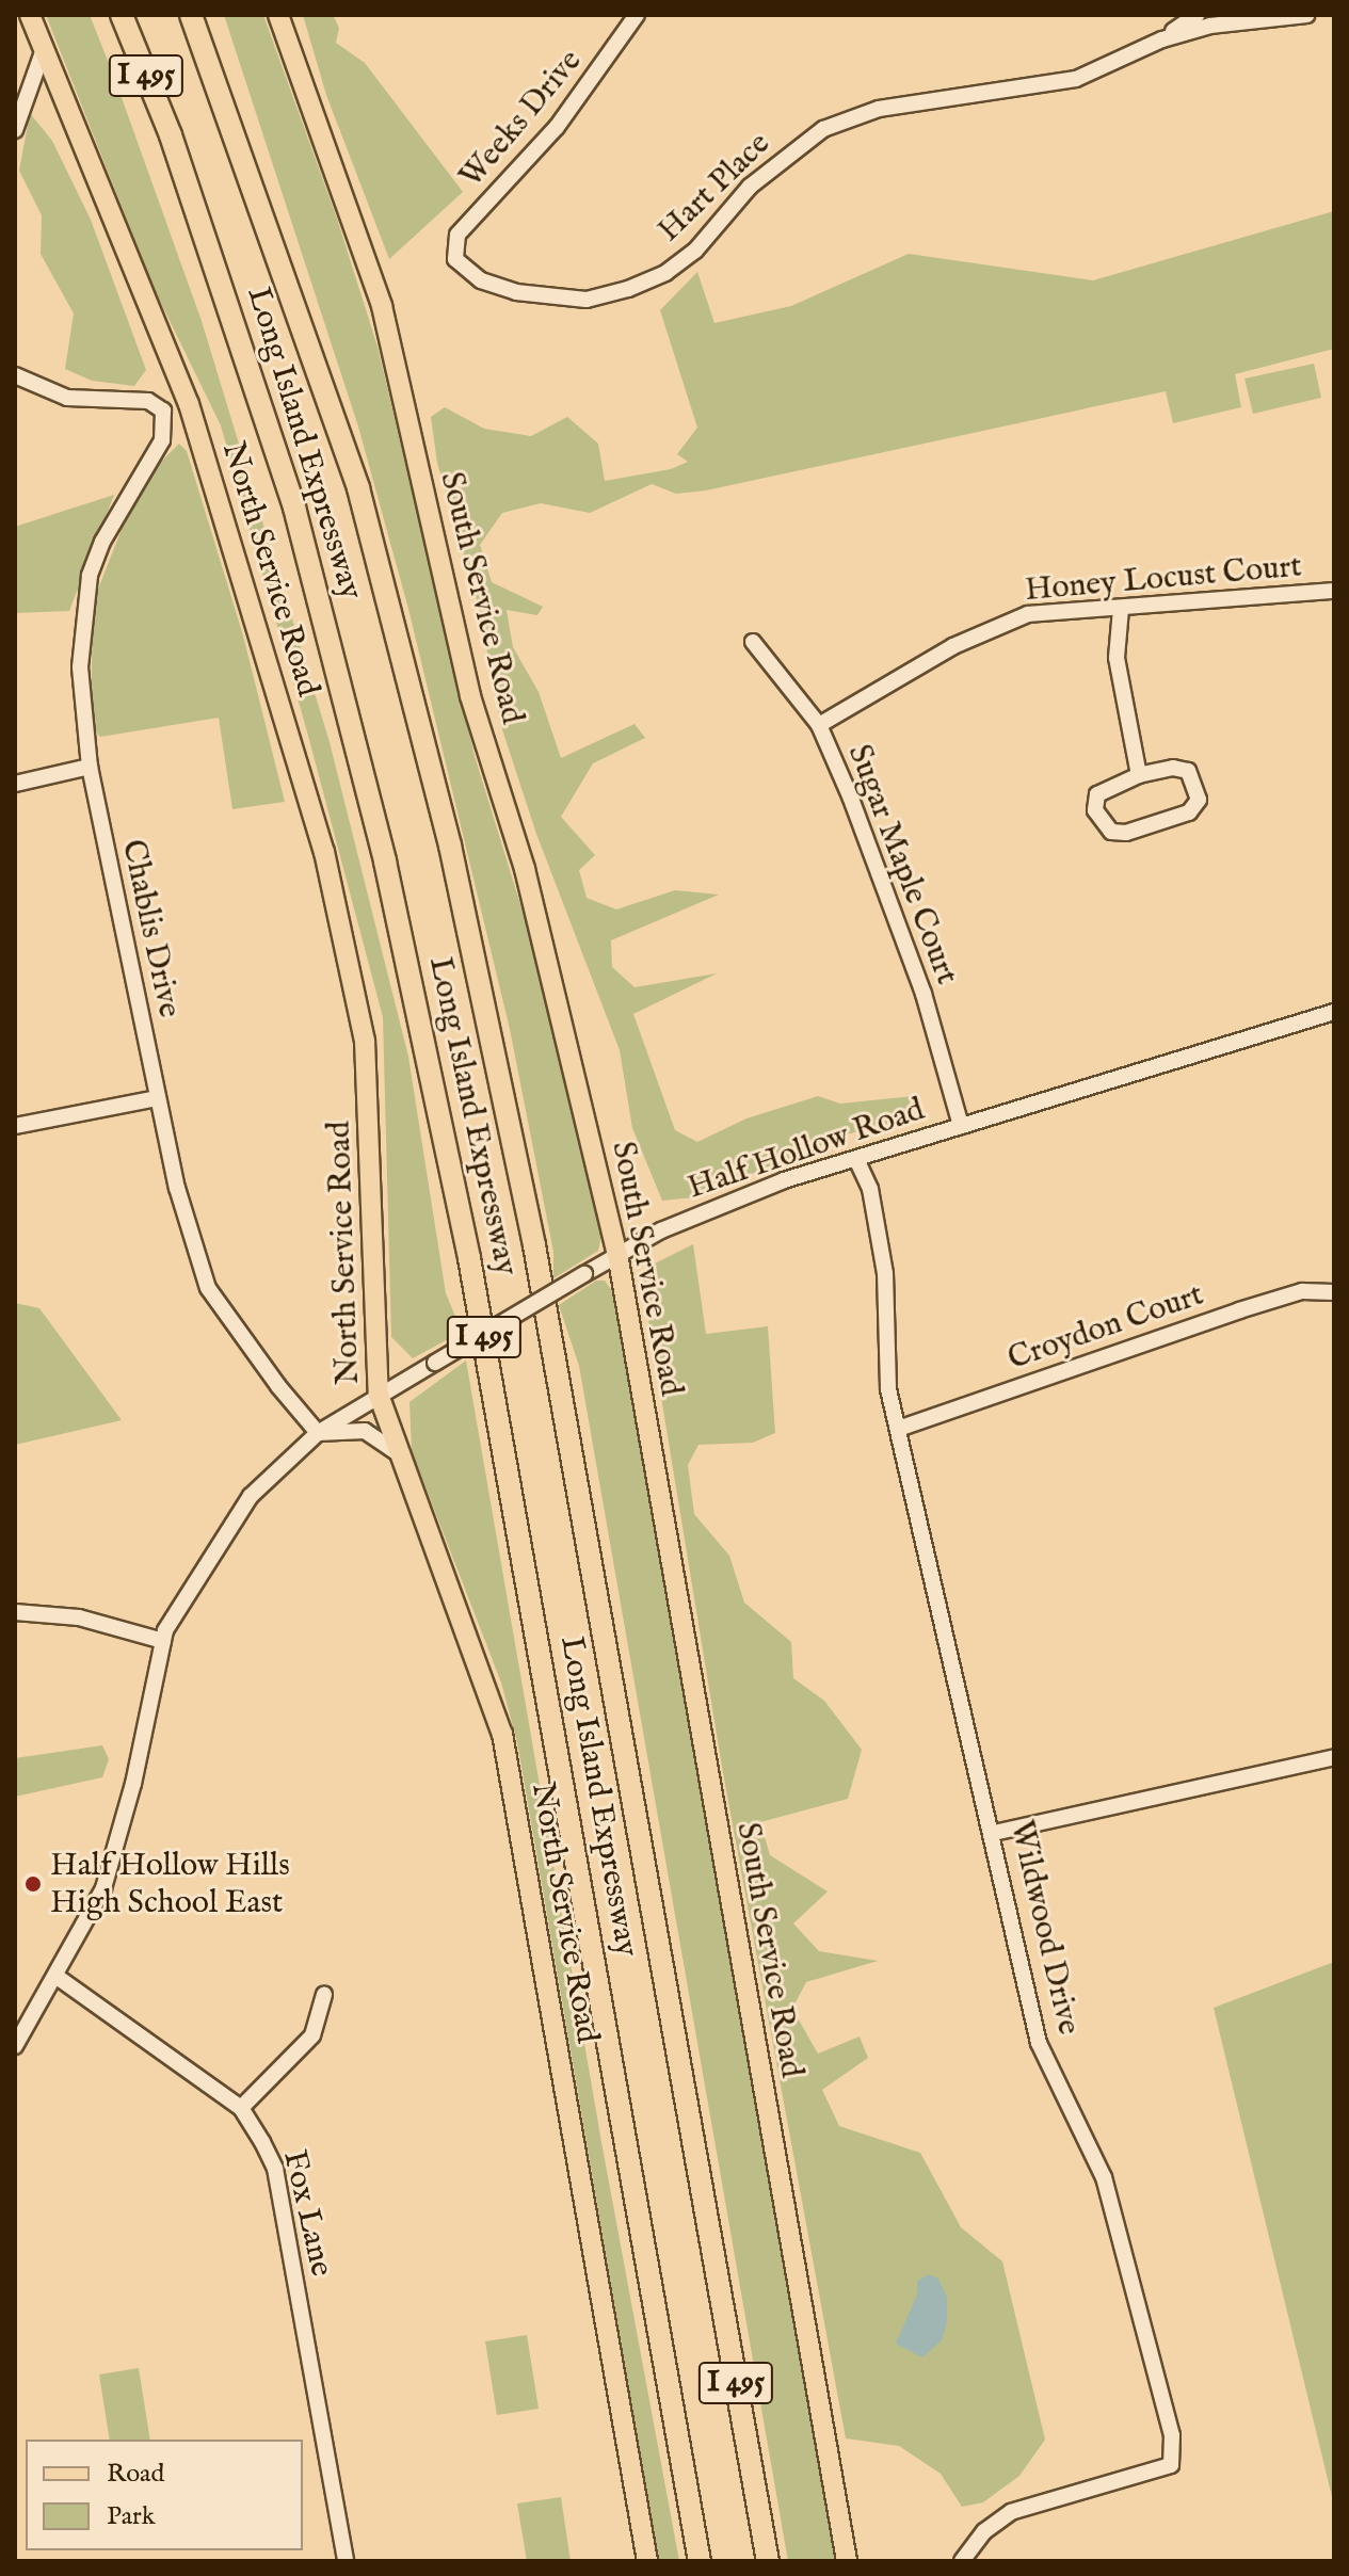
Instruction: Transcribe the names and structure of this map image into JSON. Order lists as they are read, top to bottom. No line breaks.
{"streets":{"highway":["I 495","Long Island Expressway"],"main road":["North Service Road","South Service Road"],"street":["Weeks Drive","Hart Place","Honey Locust Court","Sugar Maple Court","Chablis Drive","Half Hollow Road","Croydon Court","Wildwood Drive","Fox Lane"]},"crossings":[["Weeks Drive","Hart Place"],["North Service Road","Half Hollow Road"],["Honey Locust Court","Sugar Maple Court"],["South Service Road","Half Hollow Road"],["Sugar Maple Court","Half Hollow Road"],["Chablis Drive","Half Hollow Road"],["Half Hollow Road","Wildwood Drive"],["Half Hollow Road","Fox Lane"],["Croydon Court","Wildwood Drive"]],"places":["Half Hollow Hills High School East"],"legend":["Road","Park"]}
